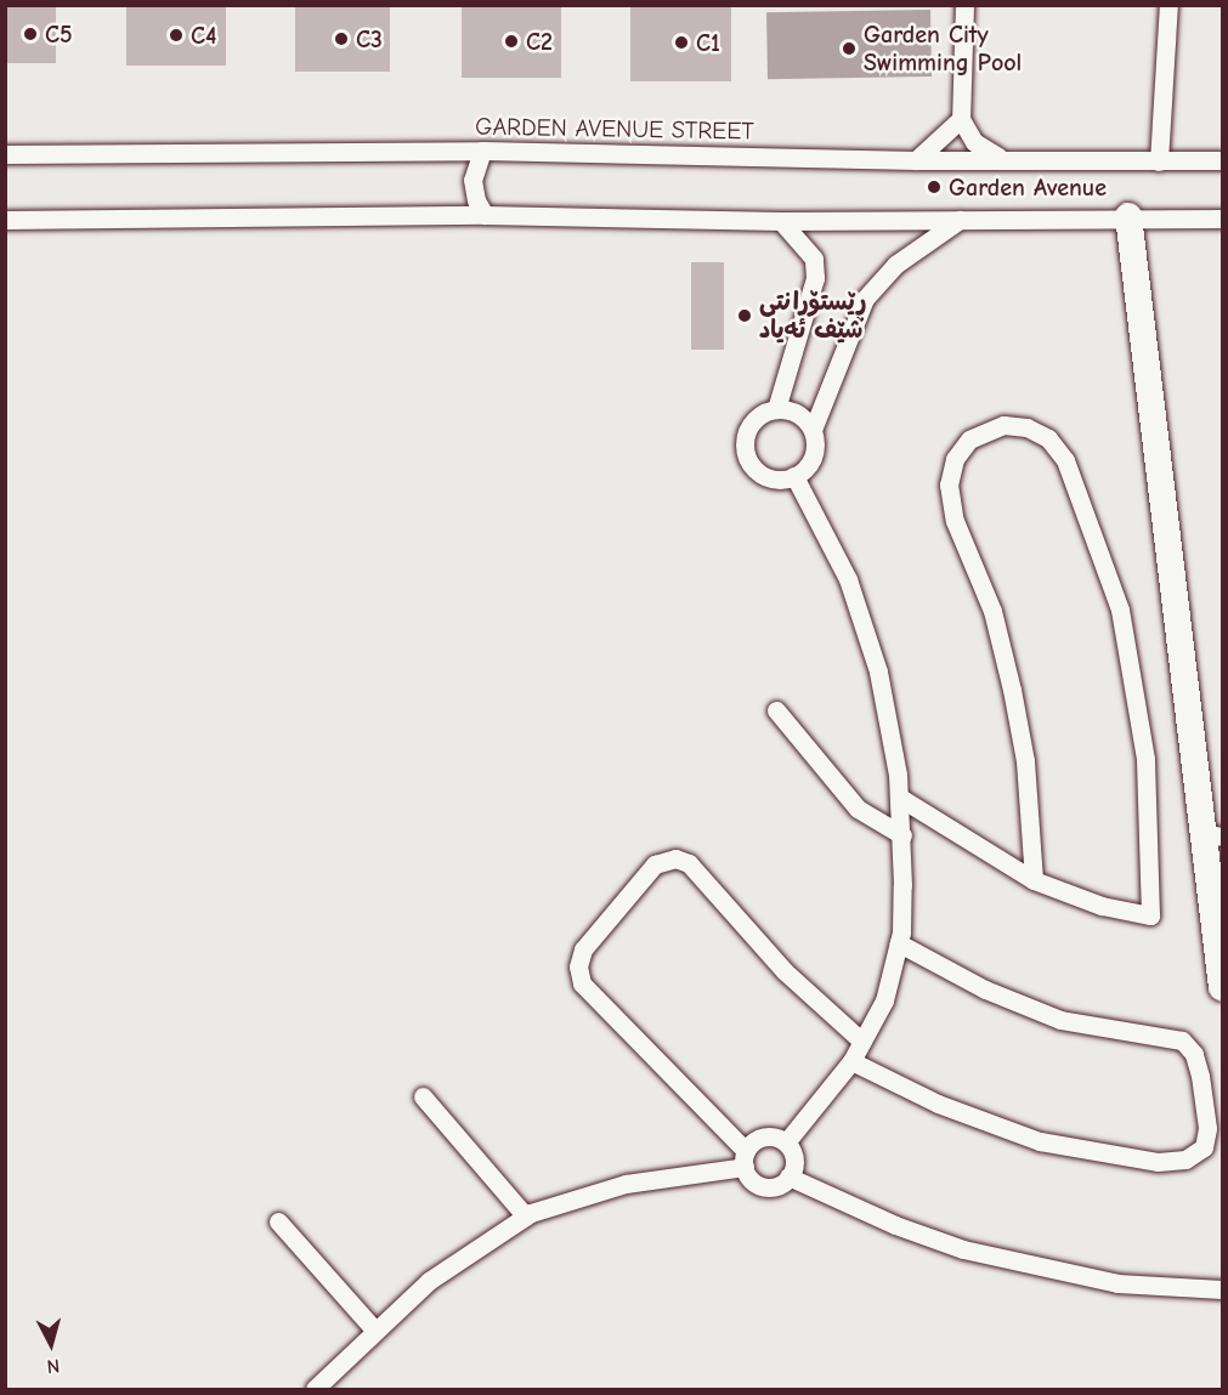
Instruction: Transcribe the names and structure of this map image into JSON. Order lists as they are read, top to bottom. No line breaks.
{"streets":{"street":["GARDEN AVENUE STREET"]},"places":["C5","C4","C3","C2","C1","Garden City Swimming Pool","Garden Avenue","ڕێستۆرانتی شێف ئەیاد"],"north":"bottom"}
